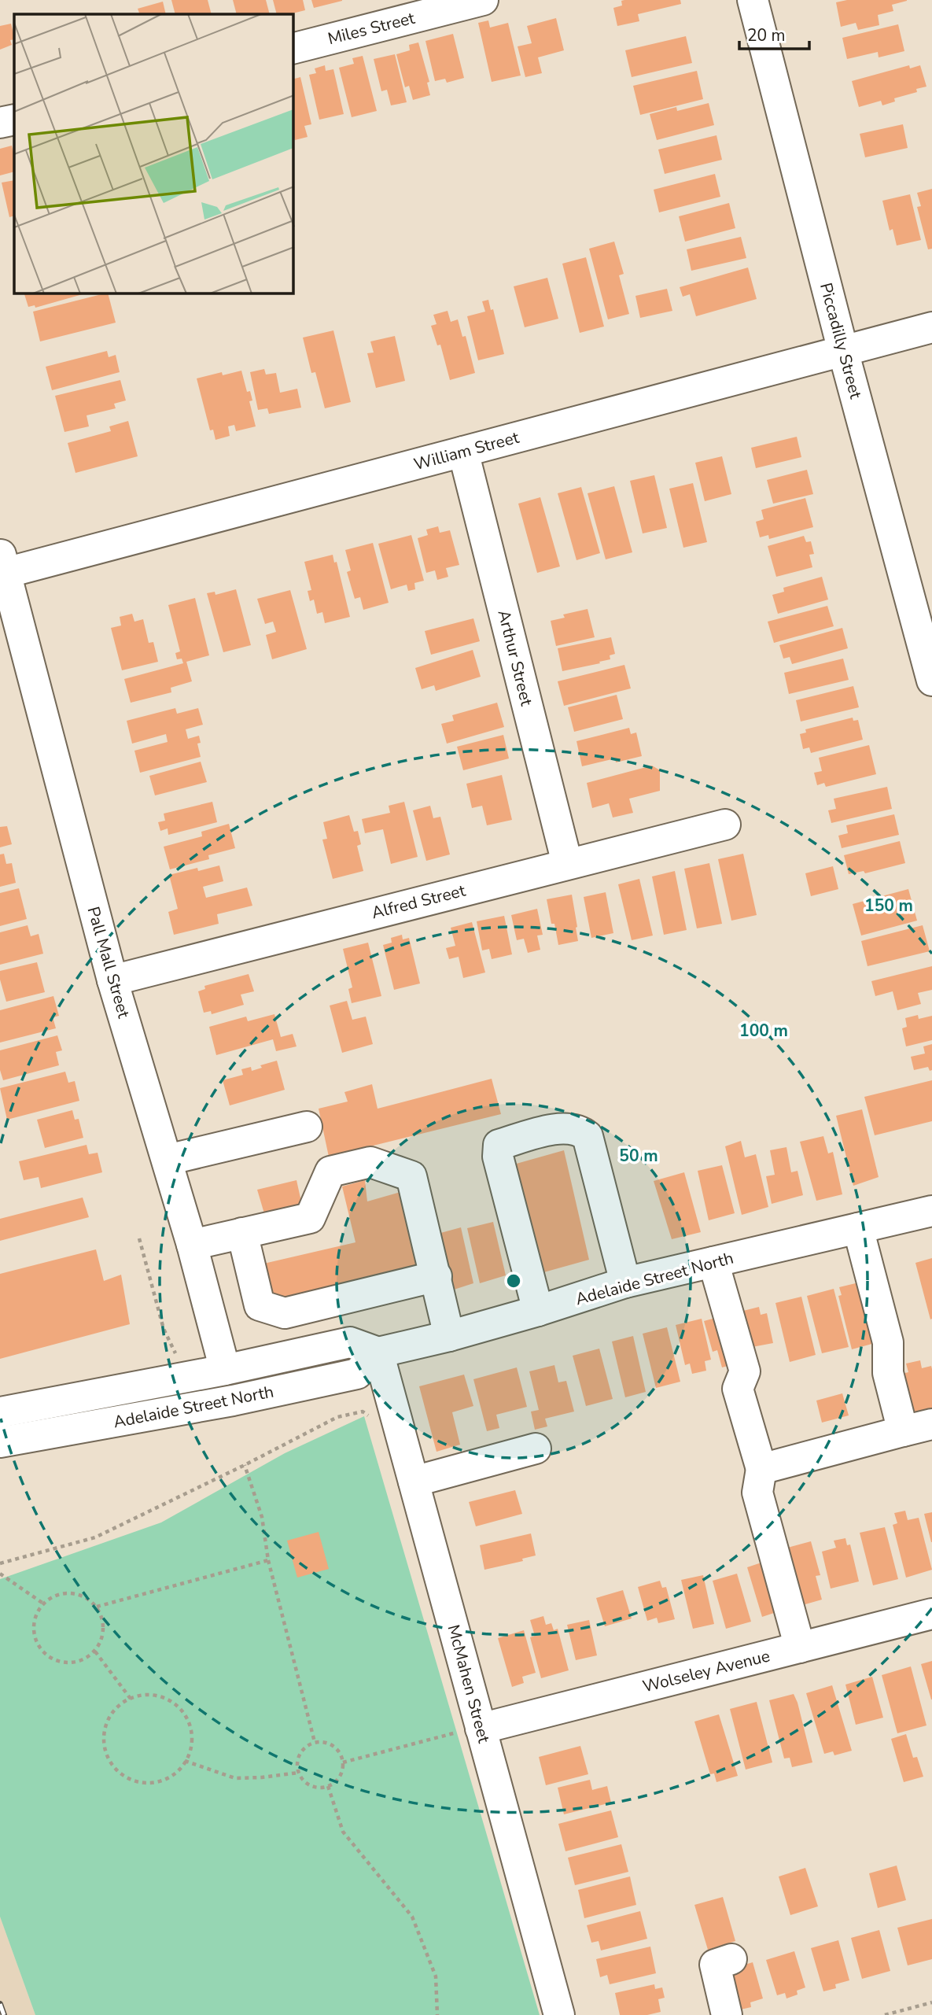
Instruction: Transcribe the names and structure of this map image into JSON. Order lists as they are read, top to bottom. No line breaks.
{"streets":{"street":["Miles Street","Piccadilly Street","William Street","Arthur Street","Alfred Street","Pall Mall Street","Adelaide Street North","Wolseley Avenue","McMahen Street"]},"crossings":[["Piccadilly Street","William Street"],["William Street","Arthur Street"],["William Street","Pall Mall Street"],["Arthur Street","Alfred Street"],["Alfred Street","Pall Mall Street"],["Pall Mall Street","Adelaide Street North"],["Adelaide Street North","McMahen Street"],["Wolseley Avenue","McMahen Street"]],"scale_bar":"20 m","rings":["150 m","100 m","50 m"]}
